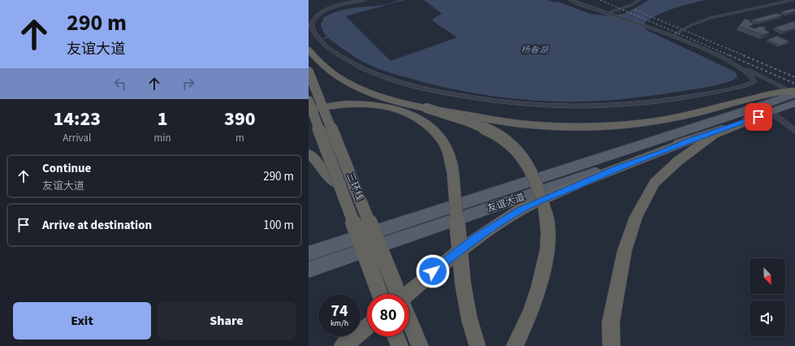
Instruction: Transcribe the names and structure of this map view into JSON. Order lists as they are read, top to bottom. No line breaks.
{"streets":{"highway":["三环线"],"main road":["友谊大道"]},"water":["杨春湖"],"north":"bottom right","page":{"turn":["290 m","友谊大道"],"eta":["14:23","Arrival","1","min","390","m"],"list":[{"name":"Continue","note":"友谊大道","value":"290 m"},{"name":"Arrive at destination","value":"100 m"}],"speed":"74 km/h","limit":"80","buttons":["Exit","Share"]}}
